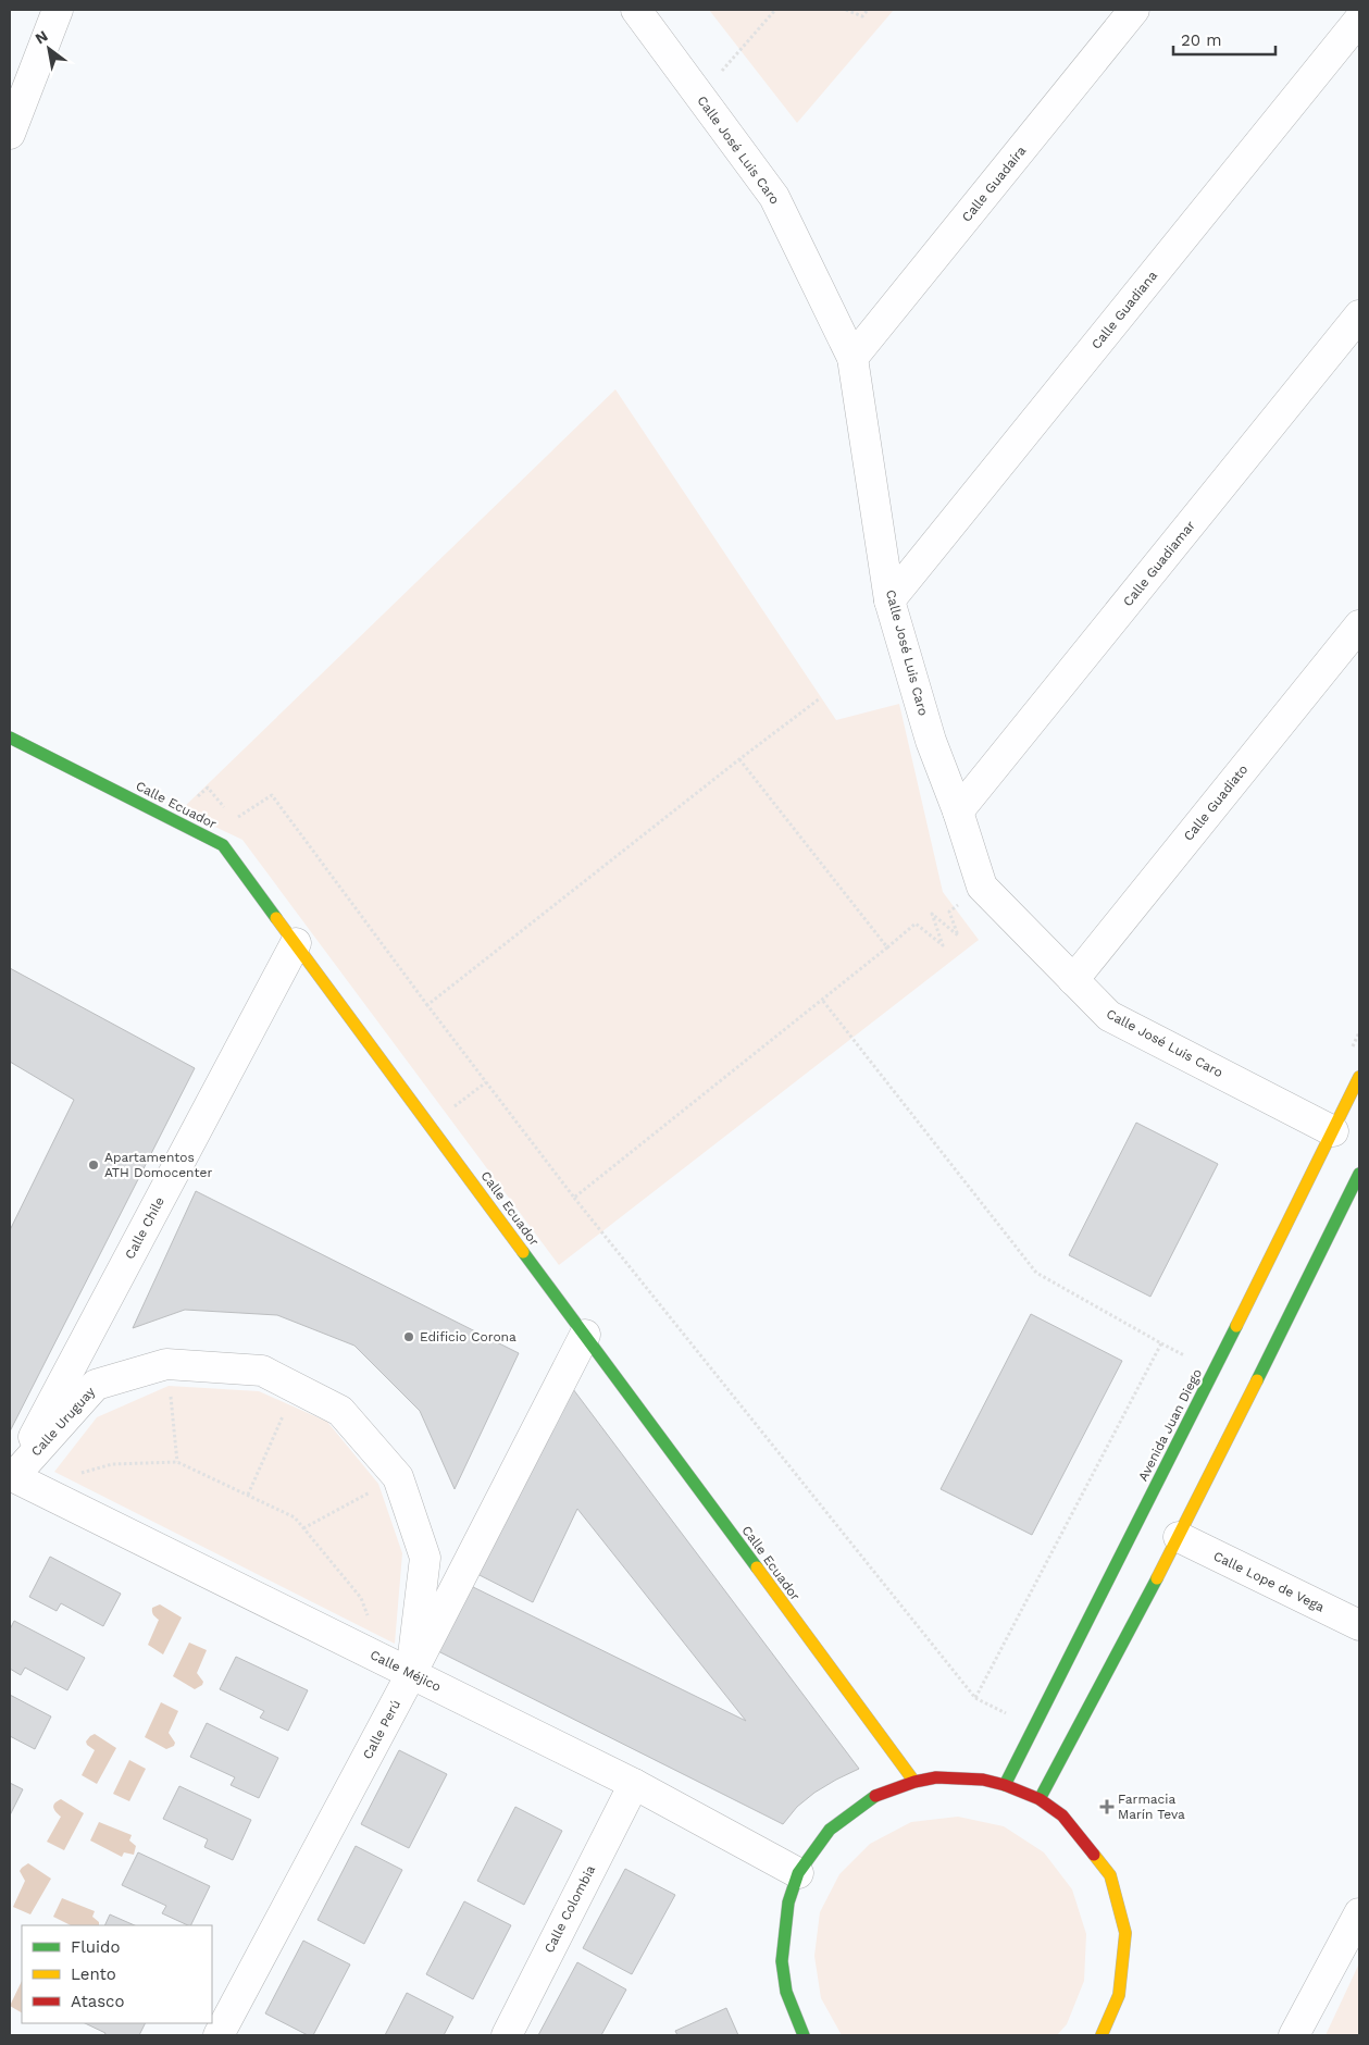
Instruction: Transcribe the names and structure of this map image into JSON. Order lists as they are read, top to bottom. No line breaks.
{"streets":{"street":["Calle José Luis Caro","Calle Guadaíra","Calle Guadiana","Calle Guadiamar","Calle Guadiato","Calle Ecuador","Calle Chile","Calle Uruguay","Avenida Juan Diego","Calle Lope de Vega","Calle Méjico","Calle Perú","Calle Colombia"]},"crossings":[["Calle José Luis Caro","Calle Guadaíra"],["Calle José Luis Caro","Calle Guadiana"],["Calle José Luis Caro","Calle Guadiamar"],["Calle José Luis Caro","Calle Guadiato"],["Calle José Luis Caro","Avenida Juan Diego"],["Calle Ecuador","Calle Chile"],["Calle Ecuador","Calle Perú"],["Calle Chile","Calle Uruguay"],["Calle Chile","Calle Méjico"],["Calle Uruguay","Calle Méjico"],["Calle Uruguay","Calle Perú"],["Calle Méjico","Calle Perú"],["Calle Méjico","Calle Colombia"]],"places":{"other":["Apartamentos ATH Domocenter","Edificio Corona"],"health":["Farmacia Marín Teva"]},"legend":["Fluido","Lento","Atasco"],"scale_bar":"20 m","north":"top left"}
